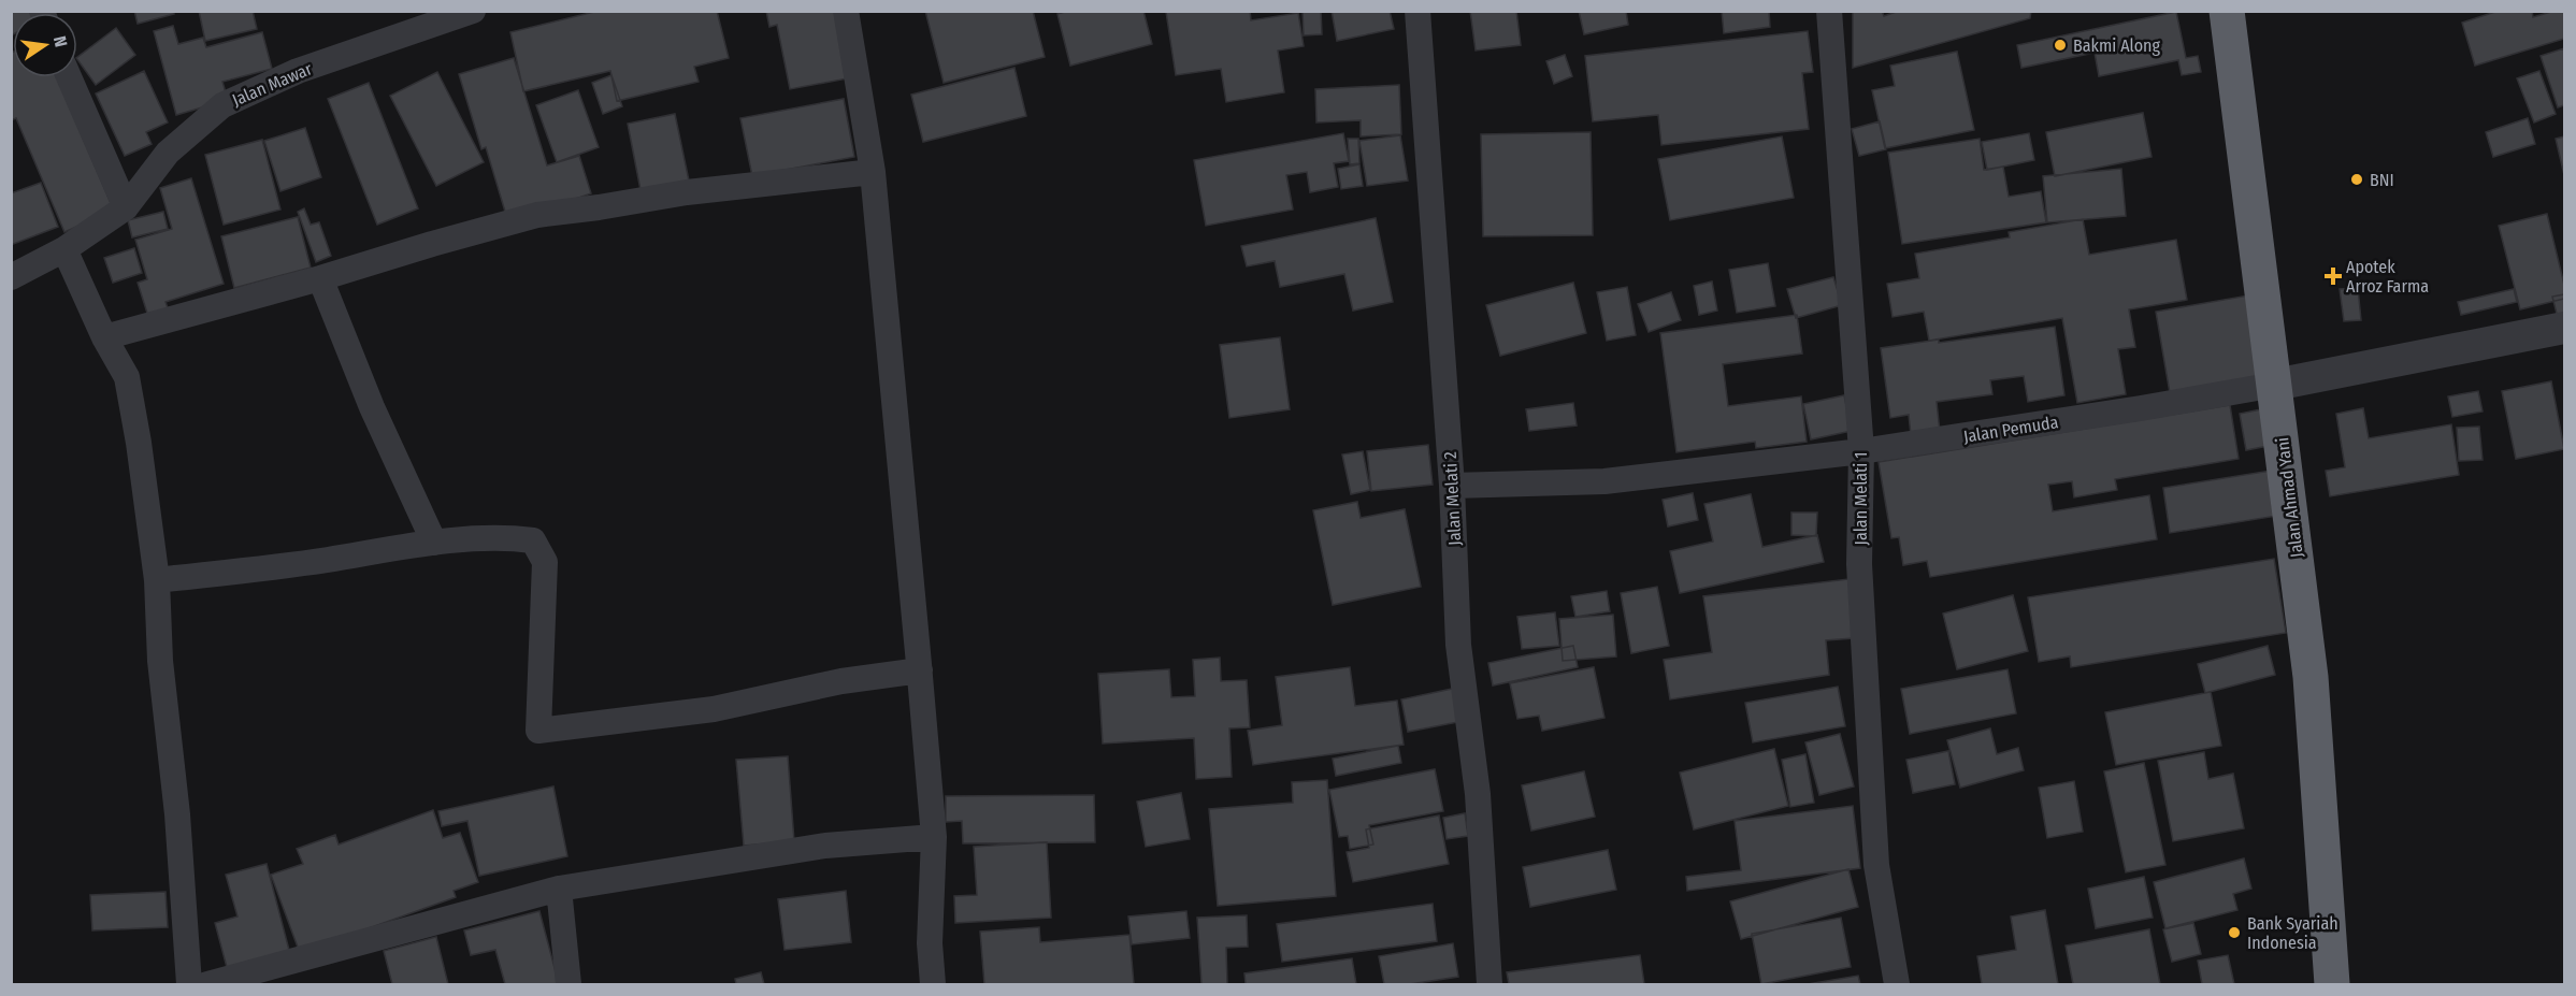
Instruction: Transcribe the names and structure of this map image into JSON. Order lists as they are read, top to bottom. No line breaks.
{"streets":{"highway":["Jalan Ahmad Yani"],"street":["Jalan Mawar","Jalan Pemuda","Jalan Melati 2","Jalan Melati 1"]},"crossings":[["Jalan Pemuda","Jalan Ahmad Yani"],["Jalan Pemuda","Jalan Melati 2"],["Jalan Pemuda","Jalan Melati 1"]],"places":{"other":["Bakmi Along","BNI","Bank Syariah Indonesia"],"health":["Apotek Arroz Farma"]},"north":"right"}
